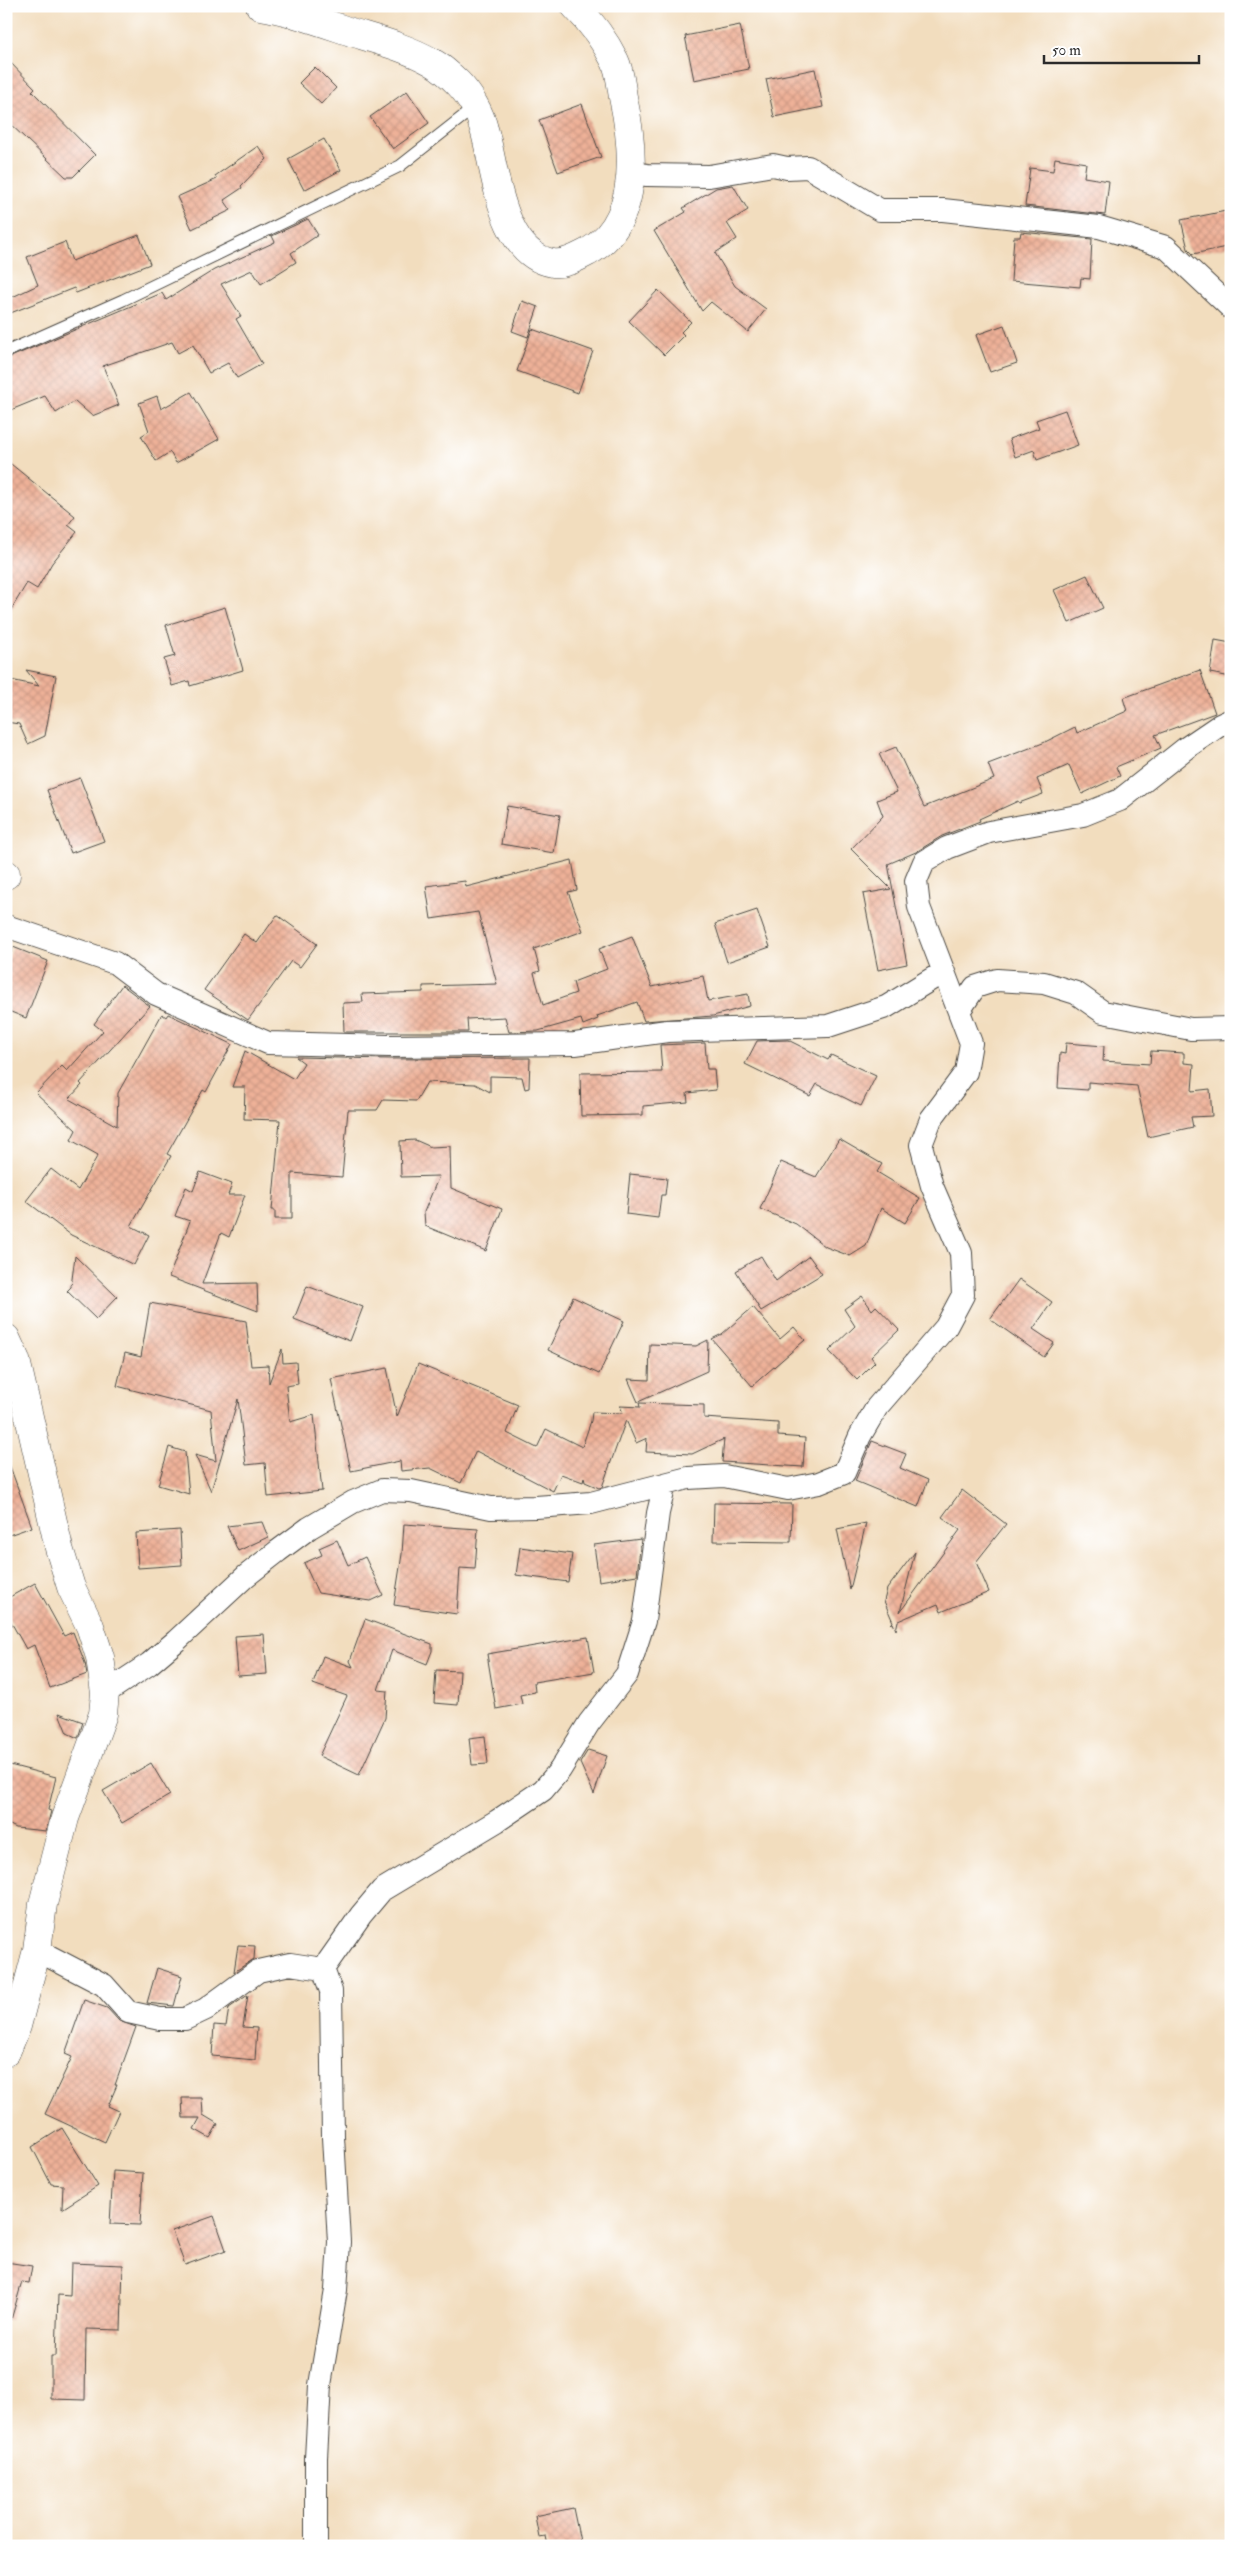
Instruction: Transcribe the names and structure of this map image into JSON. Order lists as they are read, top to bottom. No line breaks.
{"scale_bar":"50 m"}
